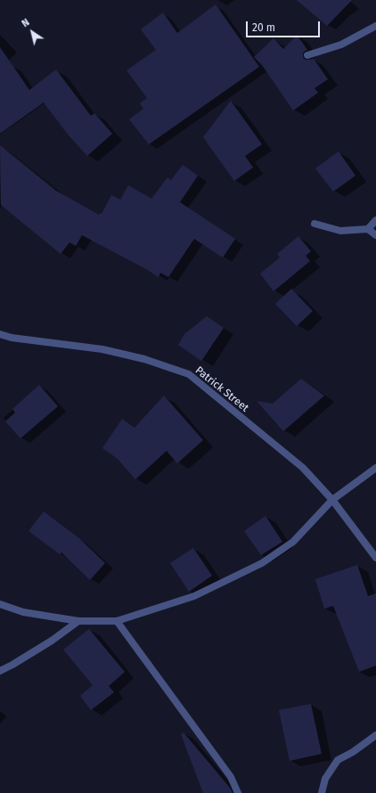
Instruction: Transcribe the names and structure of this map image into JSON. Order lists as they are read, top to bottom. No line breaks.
{"streets":{"street":["Patrick Street"]},"scale_bar":"20 m","north":"top left"}
